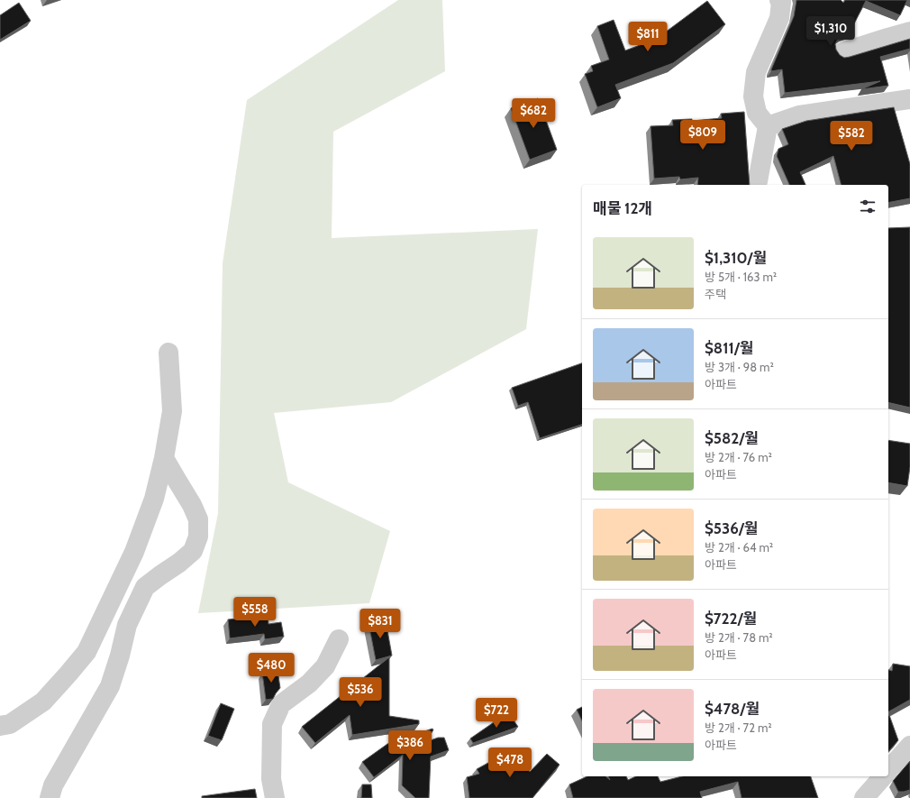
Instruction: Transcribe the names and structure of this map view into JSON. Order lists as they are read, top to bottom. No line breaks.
{"page":{"price":["$1,310","$811","$682","$809","$582","$558","$831","$480","$536","$722","$386","$478"],"heading":"매물 12개","list":[{"name":"$1,310/월","note":"방 5개 · 163 m² · 주택"},{"name":"$811/월","note":"방 3개 · 98 m² · 아파트"},{"name":"$582/월","note":"방 2개 · 76 m² · 아파트"},{"name":"$536/월","note":"방 2개 · 64 m² · 아파트"},{"name":"$722/월","note":"방 2개 · 78 m² · 아파트"},{"name":"$478/월","note":"방 2개 · 72 m² · 아파트"}]}}
